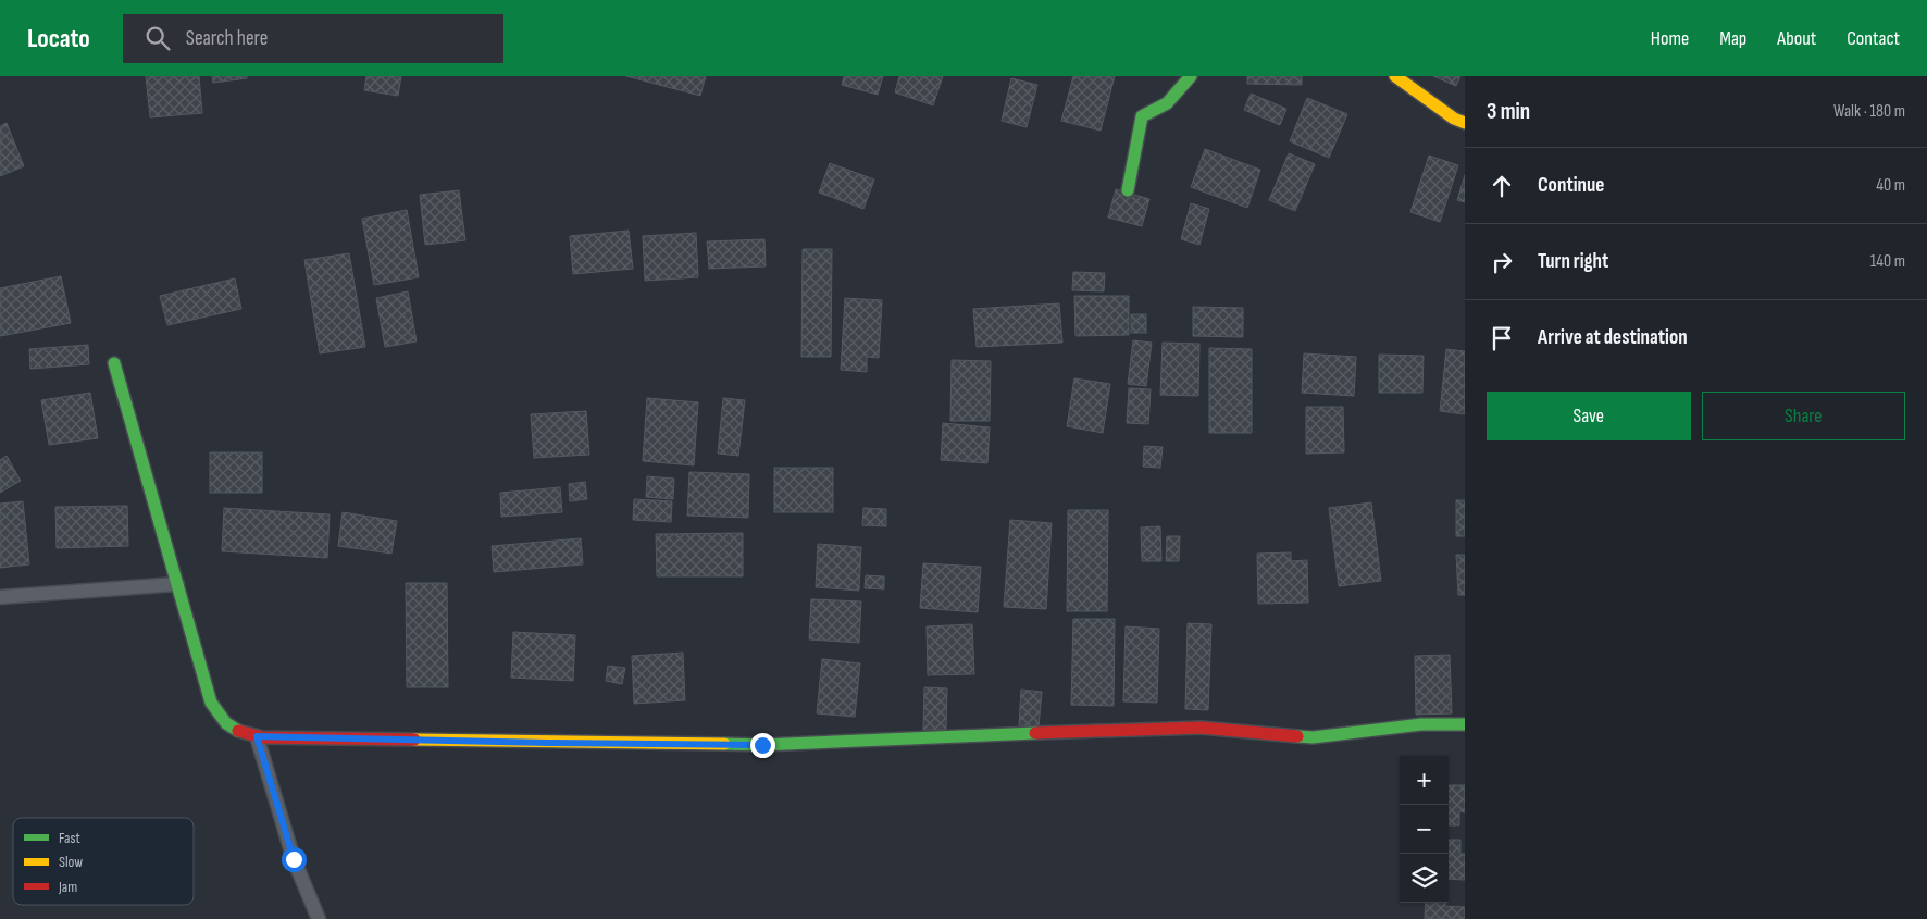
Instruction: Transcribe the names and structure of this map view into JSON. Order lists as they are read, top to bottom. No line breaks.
{"legend":["Fast","Slow","Jam"],"page":{"header":"Locato","search":"Search here","nav":["Home","Map","About","Contact"],"heading":["3 min","Walk · 180 m"],"list":[["Continue","40 m"],["Turn right","140 m"],"Arrive at destination"],"buttons":["Save","Share"],"map_buttons":["+","−"]}}
